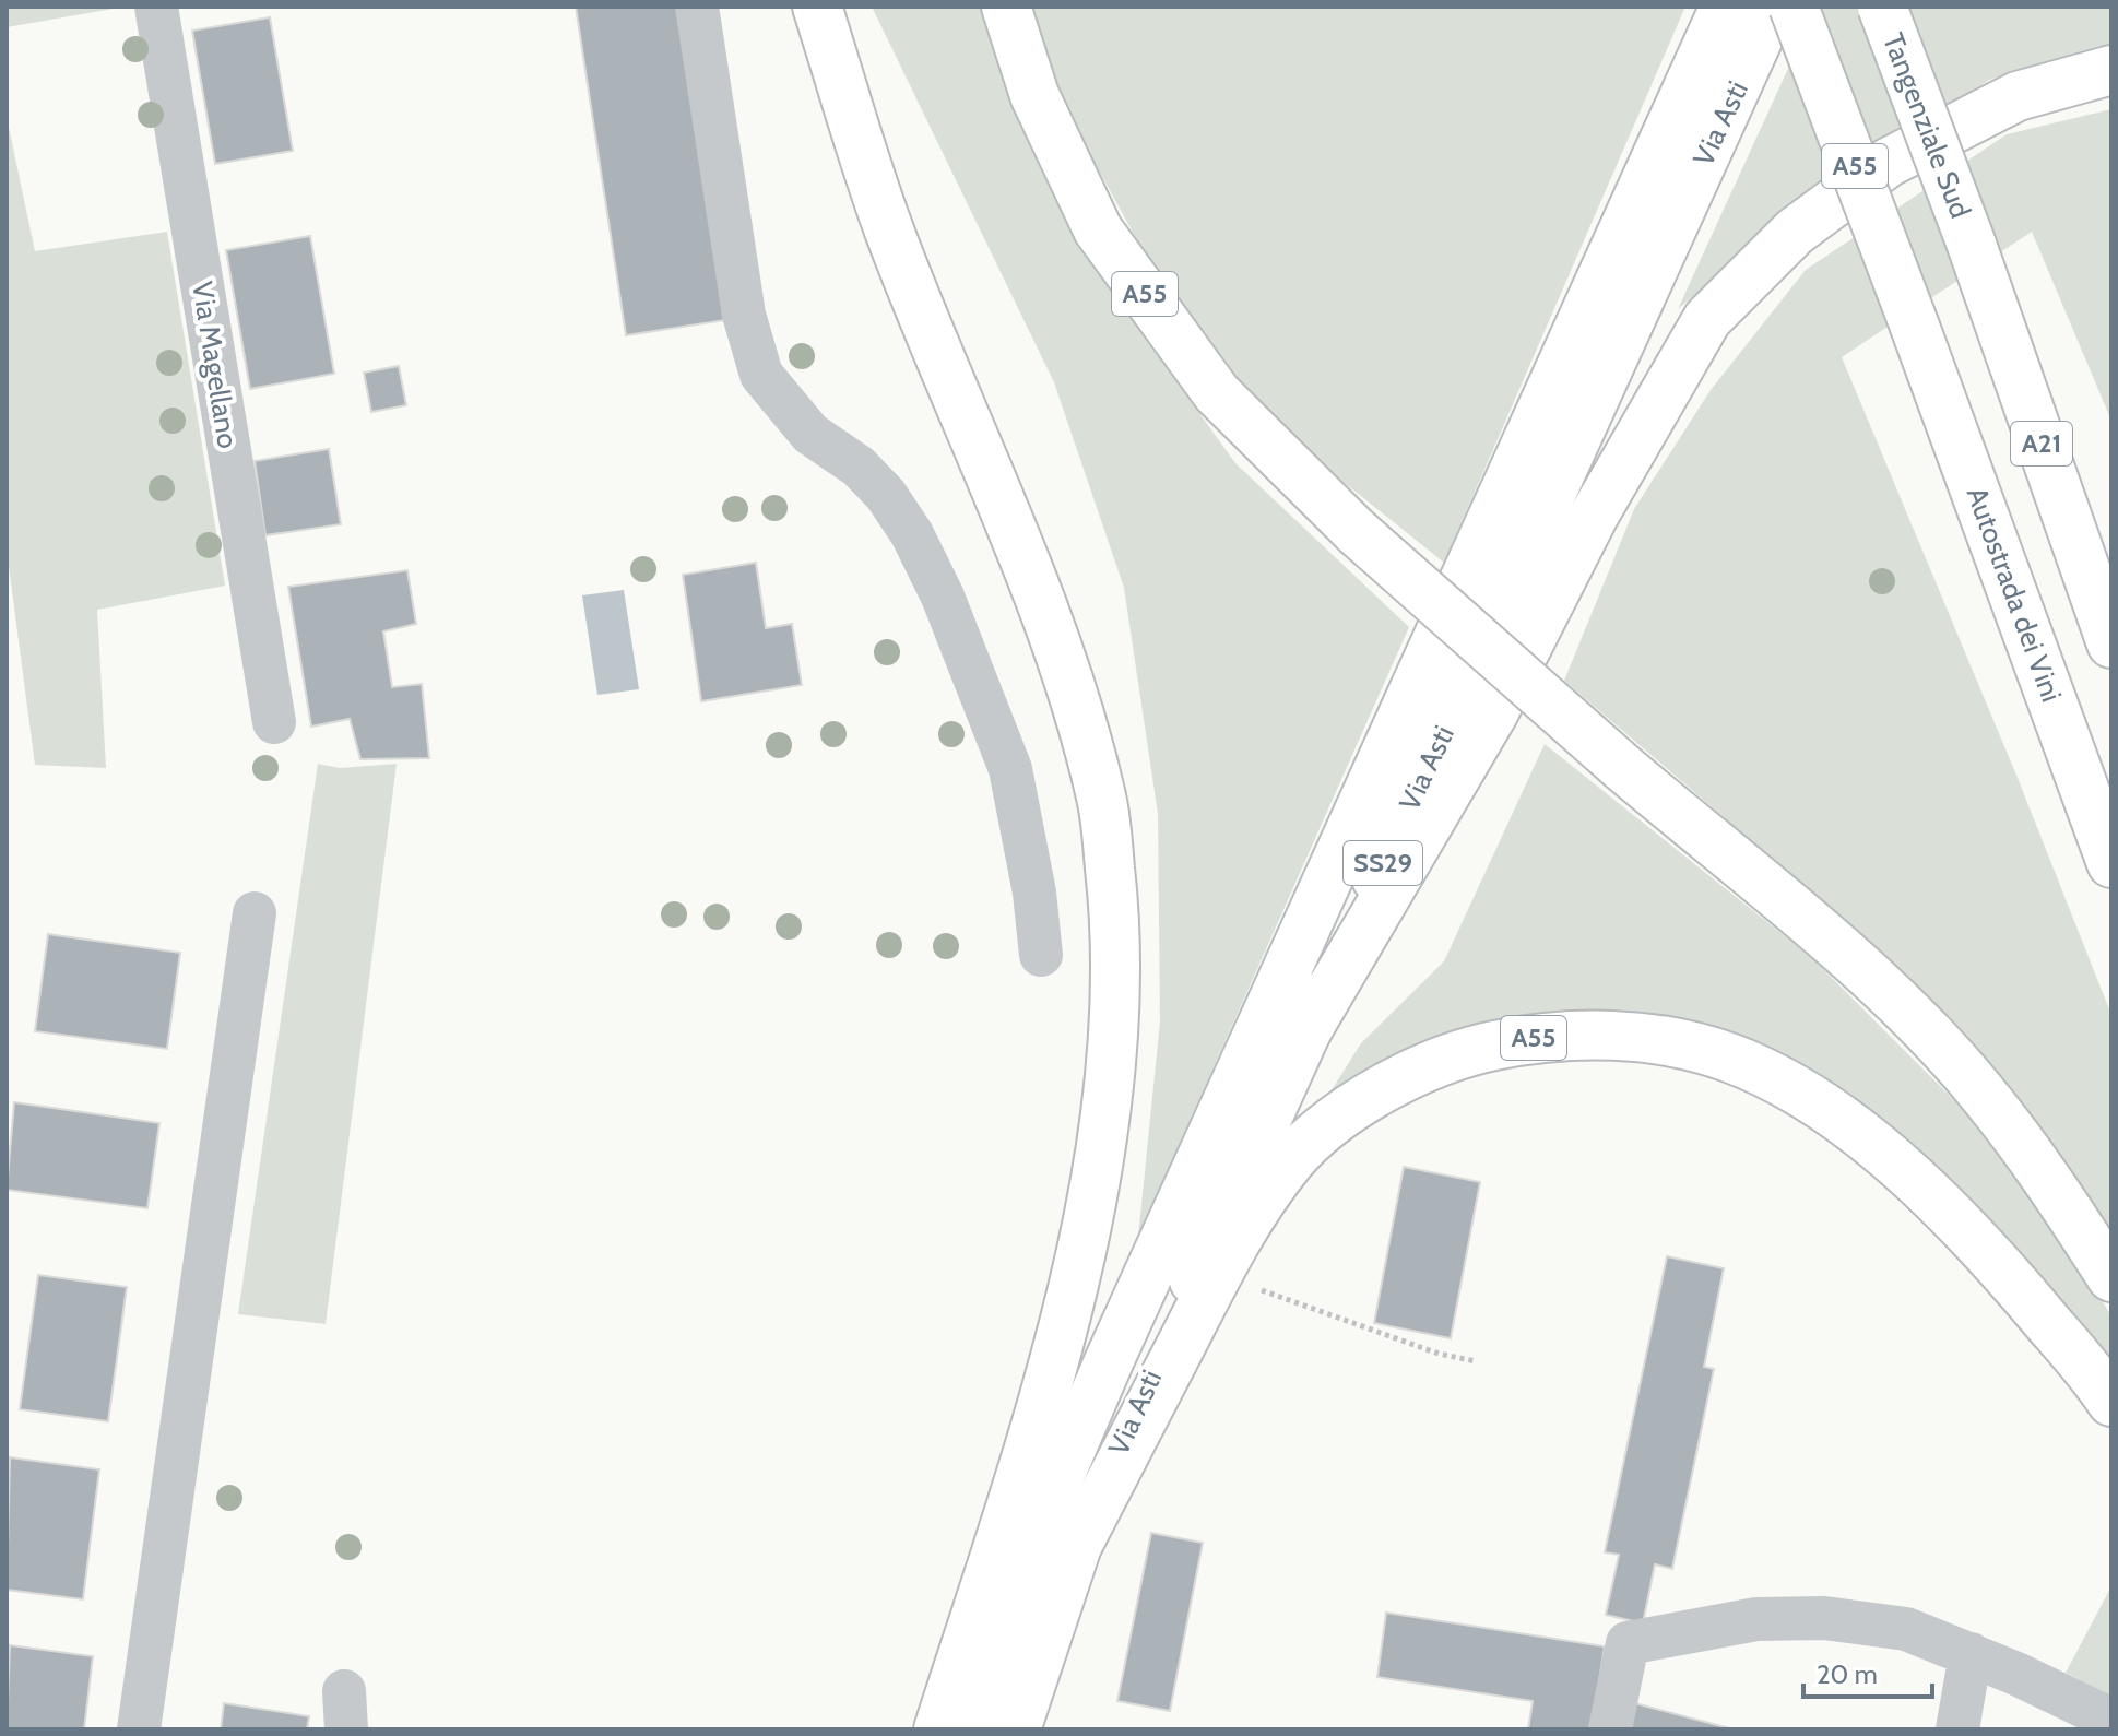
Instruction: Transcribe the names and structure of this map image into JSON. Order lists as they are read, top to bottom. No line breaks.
{"streets":{"main road":["Via Asti","Tangenziale Sud","A55","A21","Autostrada dei Vini","SS29"],"street":["Via Magellano"]},"crossings":[["Via Asti","A55"],["Tangenziale Sud","A21"]],"scale_bar":"20 m"}
